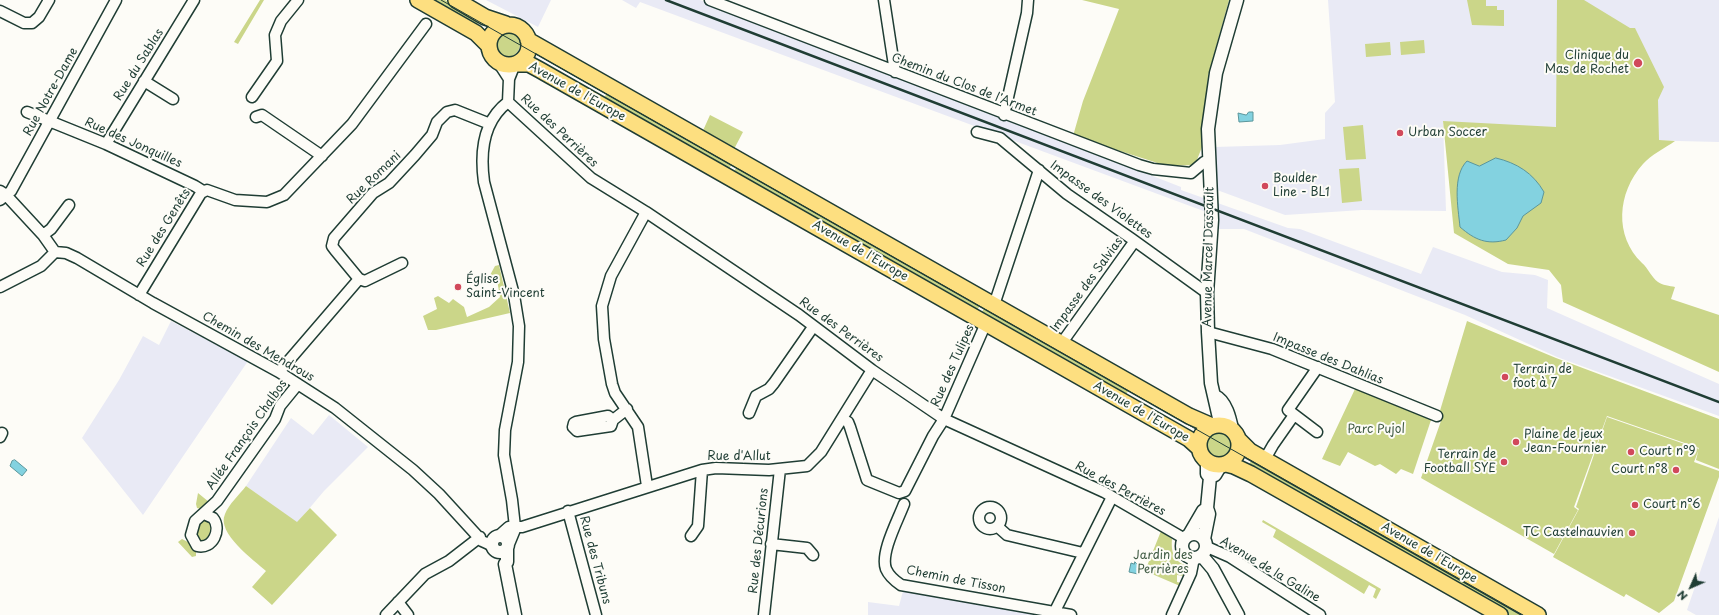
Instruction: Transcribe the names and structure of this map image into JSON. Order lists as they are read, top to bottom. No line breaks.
{"streets":{"main road":["Avenue de l'Europe"],"street":["Rue du Sablas","Chemin du Clos de l'Armet","Rue Notre-Dame","Rue des Perrières","Rue des Jonquilles","Rue Romani","Impasse des Violettes","Rue des Genêts","Avenue Marcel Dassault","Impasse des Salvias","Chemin des Mendrous","Impasse des Dahlias","Rue des Tulipes","Allée François Chalbos","Rue d'Allut","Rue des Décurions","Rue des Tribuns","Avenue de la Galine","Chemin de Tisson"]},"crossings":[["Rue du Sablas","Rue des Jonquilles"],["Chemin du Clos de l'Armet","Avenue Marcel Dassault"],["Rue Notre-Dame","Rue des Jonquilles"],["Avenue de l'Europe","Avenue Marcel Dassault"],["Avenue de l'Europe","Impasse des Salvias"],["Avenue de l'Europe","Rue des Tulipes"],["Rue des Perrières","Rue des Tulipes"],["Rue des Perrières","Rue d'Allut"],["Rue des Jonquilles","Rue des Genêts"],["Impasse des Violettes","Avenue Marcel Dassault"],["Impasse des Violettes","Impasse des Salvias"],["Rue des Genêts","Chemin des Mendrous"],["Avenue Marcel Dassault","Impasse des Dahlias"],["Chemin des Mendrous","Allée François Chalbos"],["Rue des Tulipes","Rue d'Allut"],["Rue d'Allut","Rue des Décurions"],["Rue d'Allut","Rue des Tribuns"]],"parks":["Parc Pujol","Jardin des Perrières"],"places":["Clinique du Mas de Rochet","Urban Soccer","Boulder Line - BL1","Église Saint-Vincent","Terrain de foot à 7","Plaine de jeux Jean-Fournier","Court n°9","Terrain de Football SYE","Court n°8","Court n°6","TC Castelnauvien"],"north":"bottom left"}
